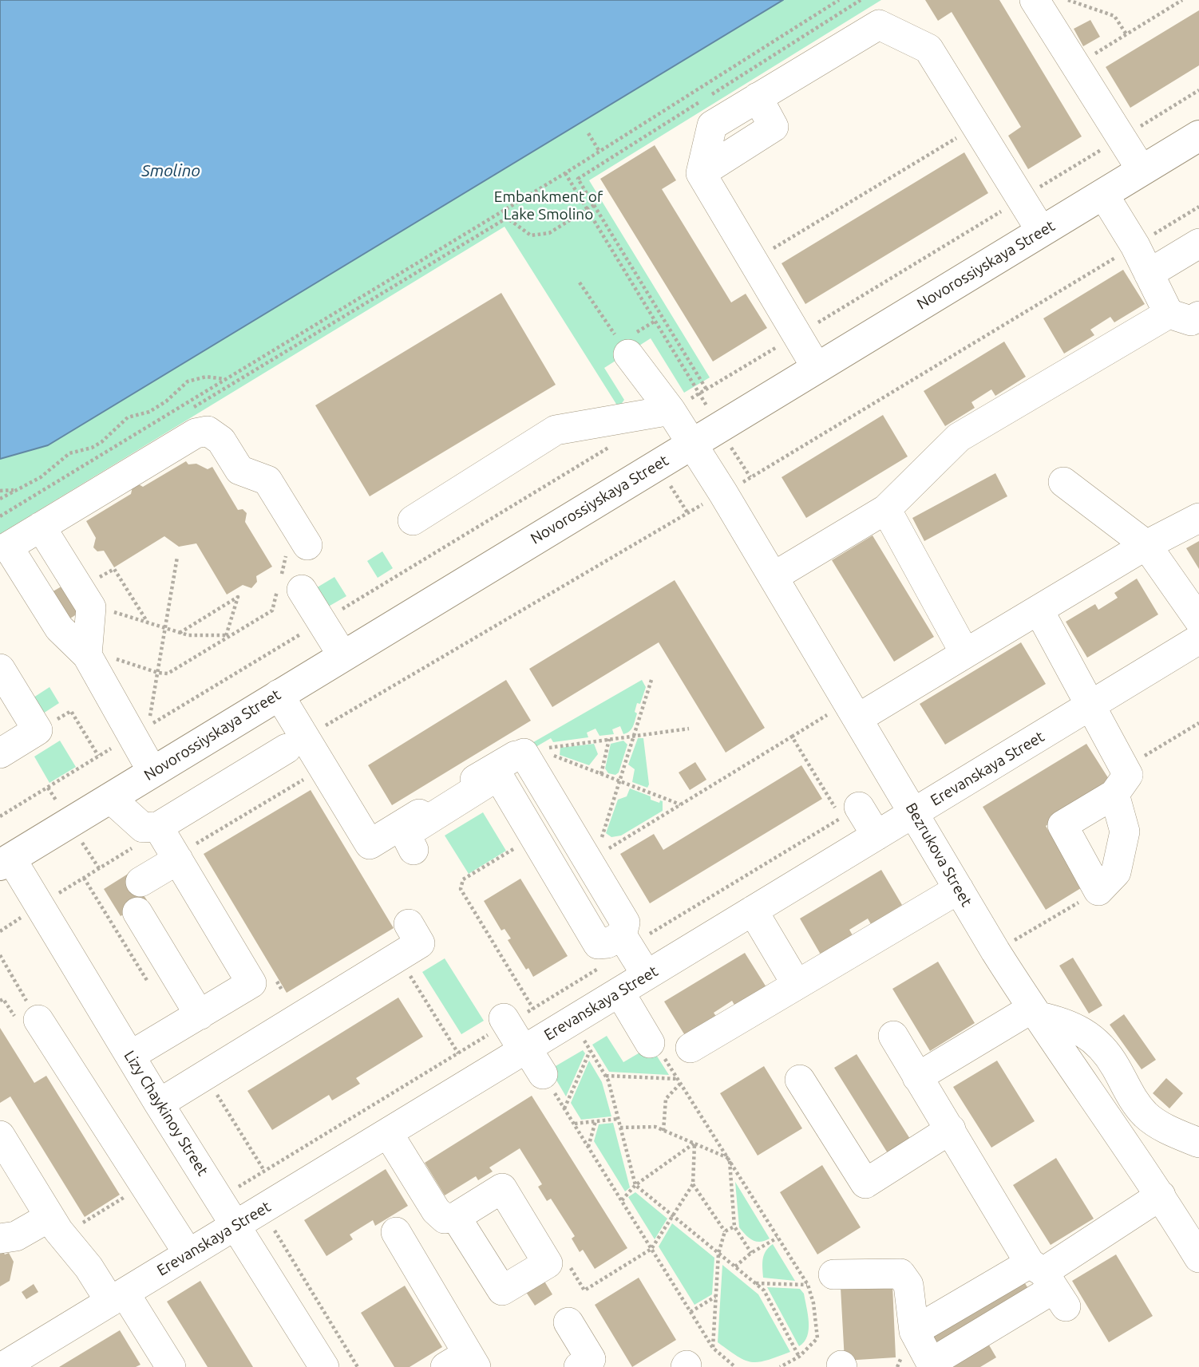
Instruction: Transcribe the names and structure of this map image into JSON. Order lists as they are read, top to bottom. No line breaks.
{"streets":{"main road":["Novorossiyskaya Street"],"street":["Erevanskaya Street","Bezrukova Street","Lizy Chaykinoy Street"]},"crossings":[["Novorossiyskaya Street","Bezrukova Street"],["Novorossiyskaya Street","Lizy Chaykinoy Street"],["Erevanskaya Street","Bezrukova Street"],["Erevanskaya Street","Lizy Chaykinoy Street"]],"water":["Smolino"],"parks":["Embankment of Lake Smolino"]}
